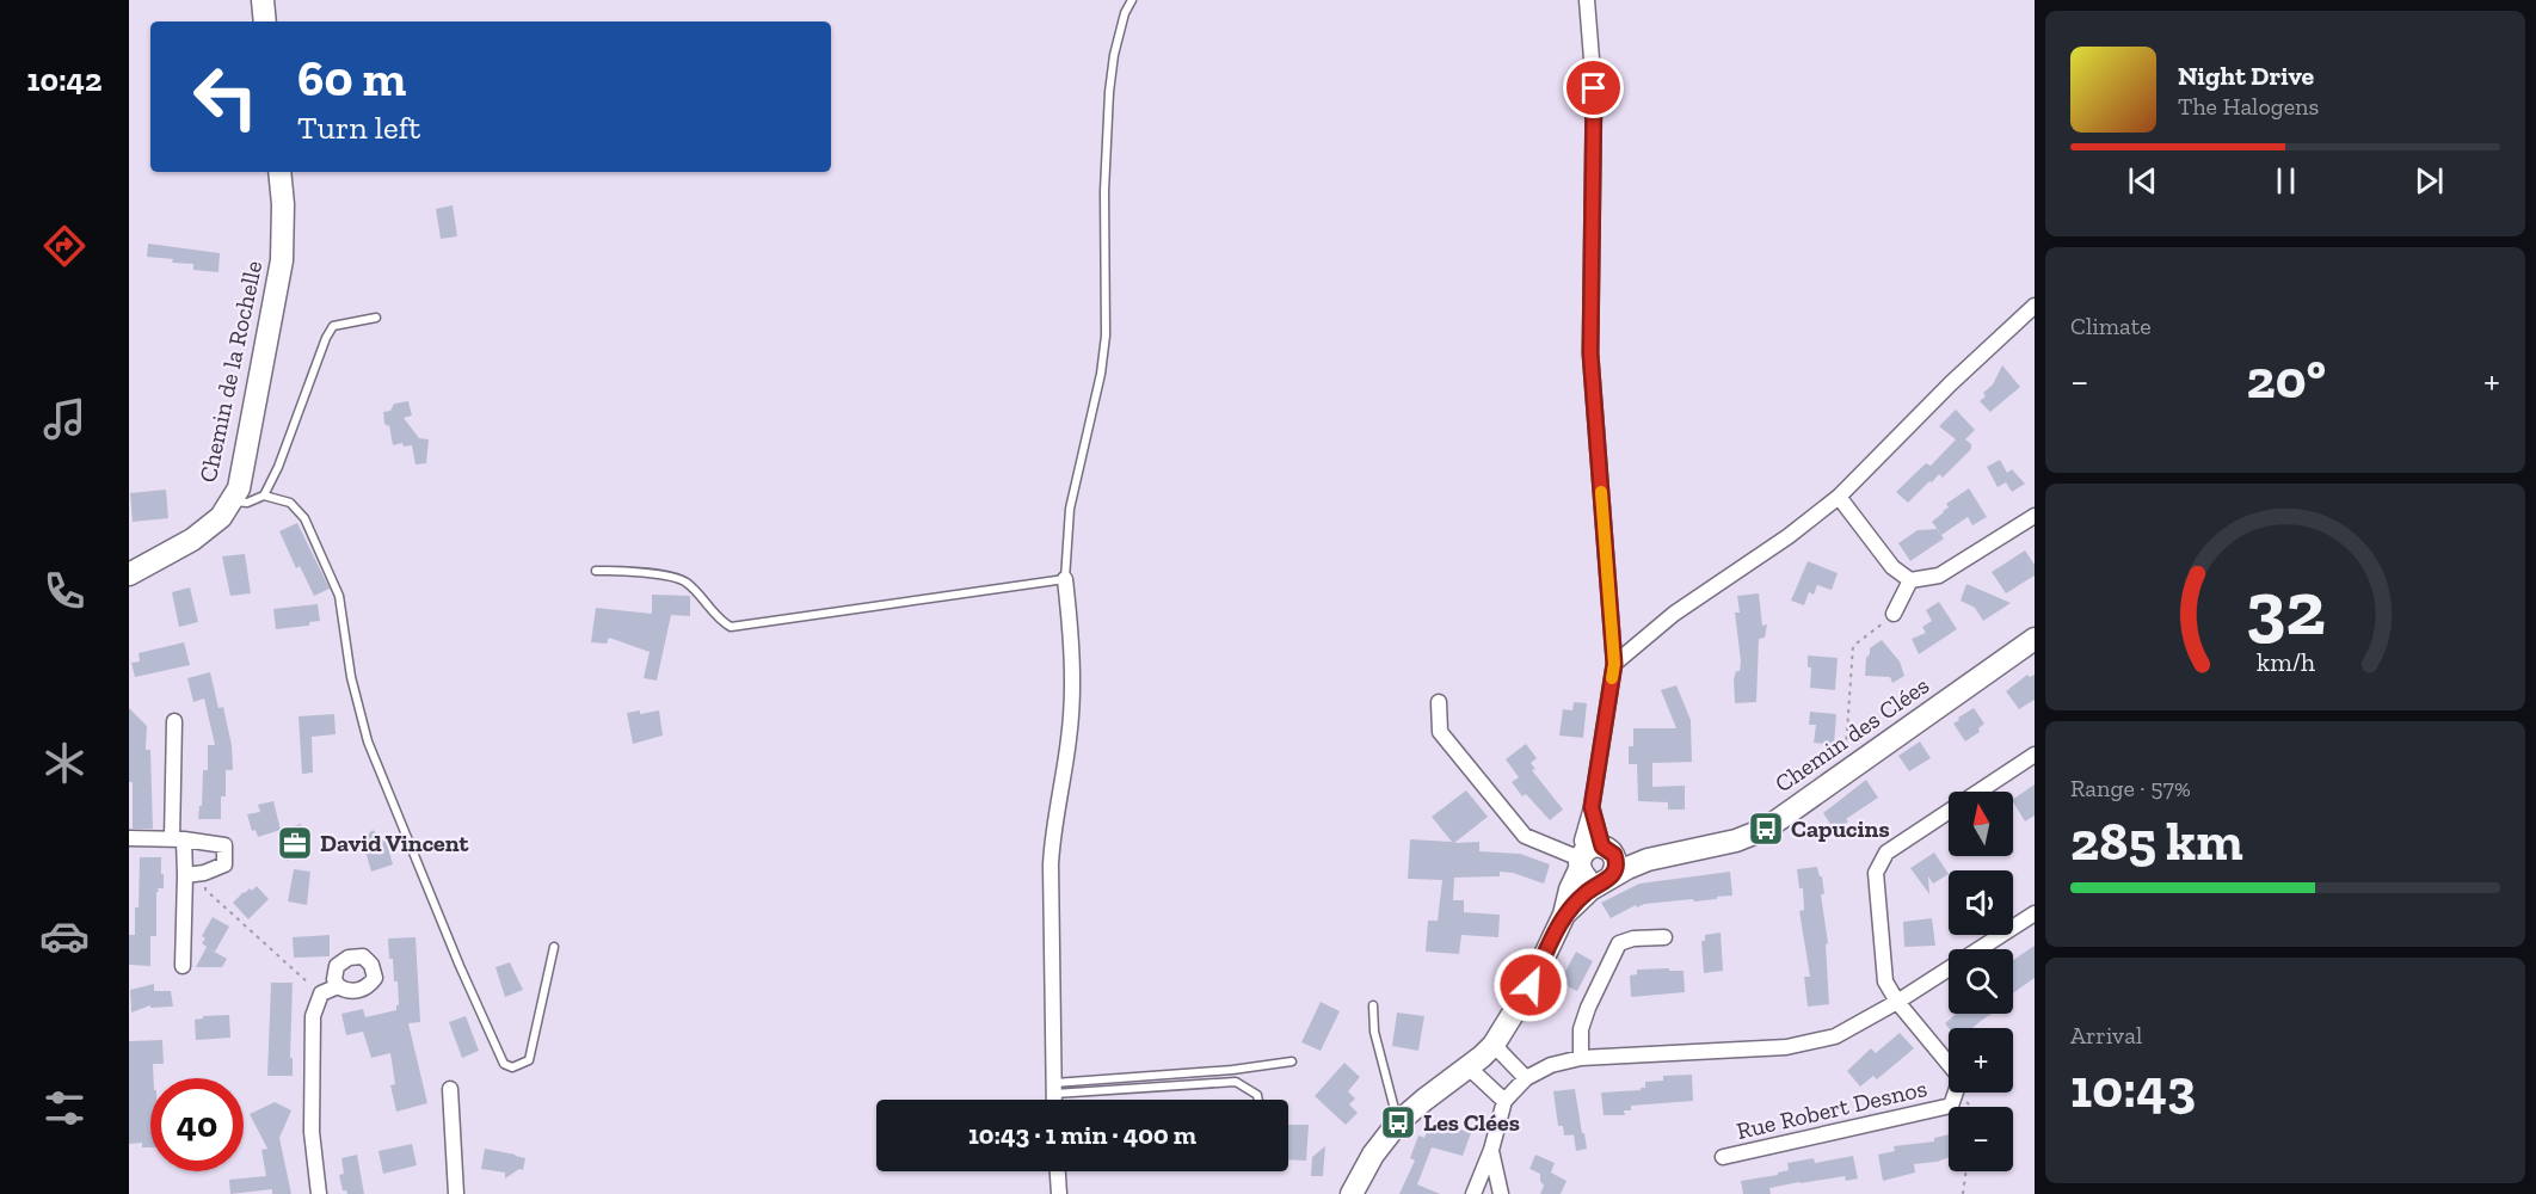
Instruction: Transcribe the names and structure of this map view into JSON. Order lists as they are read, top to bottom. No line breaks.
{"streets":{"street":["Chemin de la Rochelle","Chemin des Clées","Rue Robert Desnos"]},"places":{"bus stop":["Capucins","Les Clées"],"office":["David Vincent"]},"north":"top","page":{"tabs":"10:42","turn":["60 m","Turn left"],"song":["Night Drive","The Halogens"],"tile":["Climate",["Range · 57%","285 km"],["Arrival","10:43"]],"heat":["−","20°","+"],"map_buttons":["+","−"],"limit":"40","trip":"10:43 · 1 min · 400 m","gauge":["32","km/h"]}}
